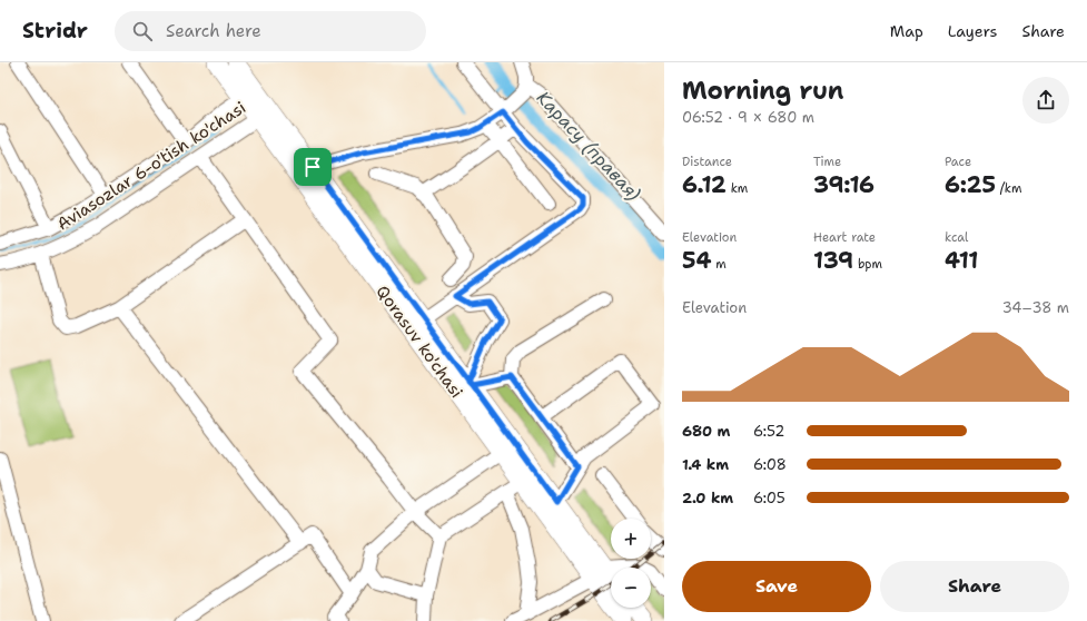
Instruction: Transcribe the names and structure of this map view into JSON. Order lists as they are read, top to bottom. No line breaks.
{"streets":{"main road":["Qorasuv ko'chasi"],"street":["Aviasozlar 6-o'tish ko'chasi"]},"crossings":[["Aviasozlar 6-o'tish ko'chasi","Qorasuv ko'chasi"]],"water":["Карасу (правая)"],"page":{"header":"Stridr","search":"Search here","nav":["Map","Layers","Share"],"heading":["Morning run","06:52 · 9 × 680 m"],"stats":[["Distance","6.12 km"],["Time","39:16"],["Pace","6:25 /km"],["Elevation","54 m"],["Heart rate","139 bpm"],["kcal","411"]],"chart":["Elevation","34–38 m"],"list":[{"name":"680 m","note":"6:52"},{"name":"1.4 km","note":"6:08"},{"name":"2.0 km","note":"6:05"}],"map_buttons":["+","−"],"buttons":["Save","Share"]}}
